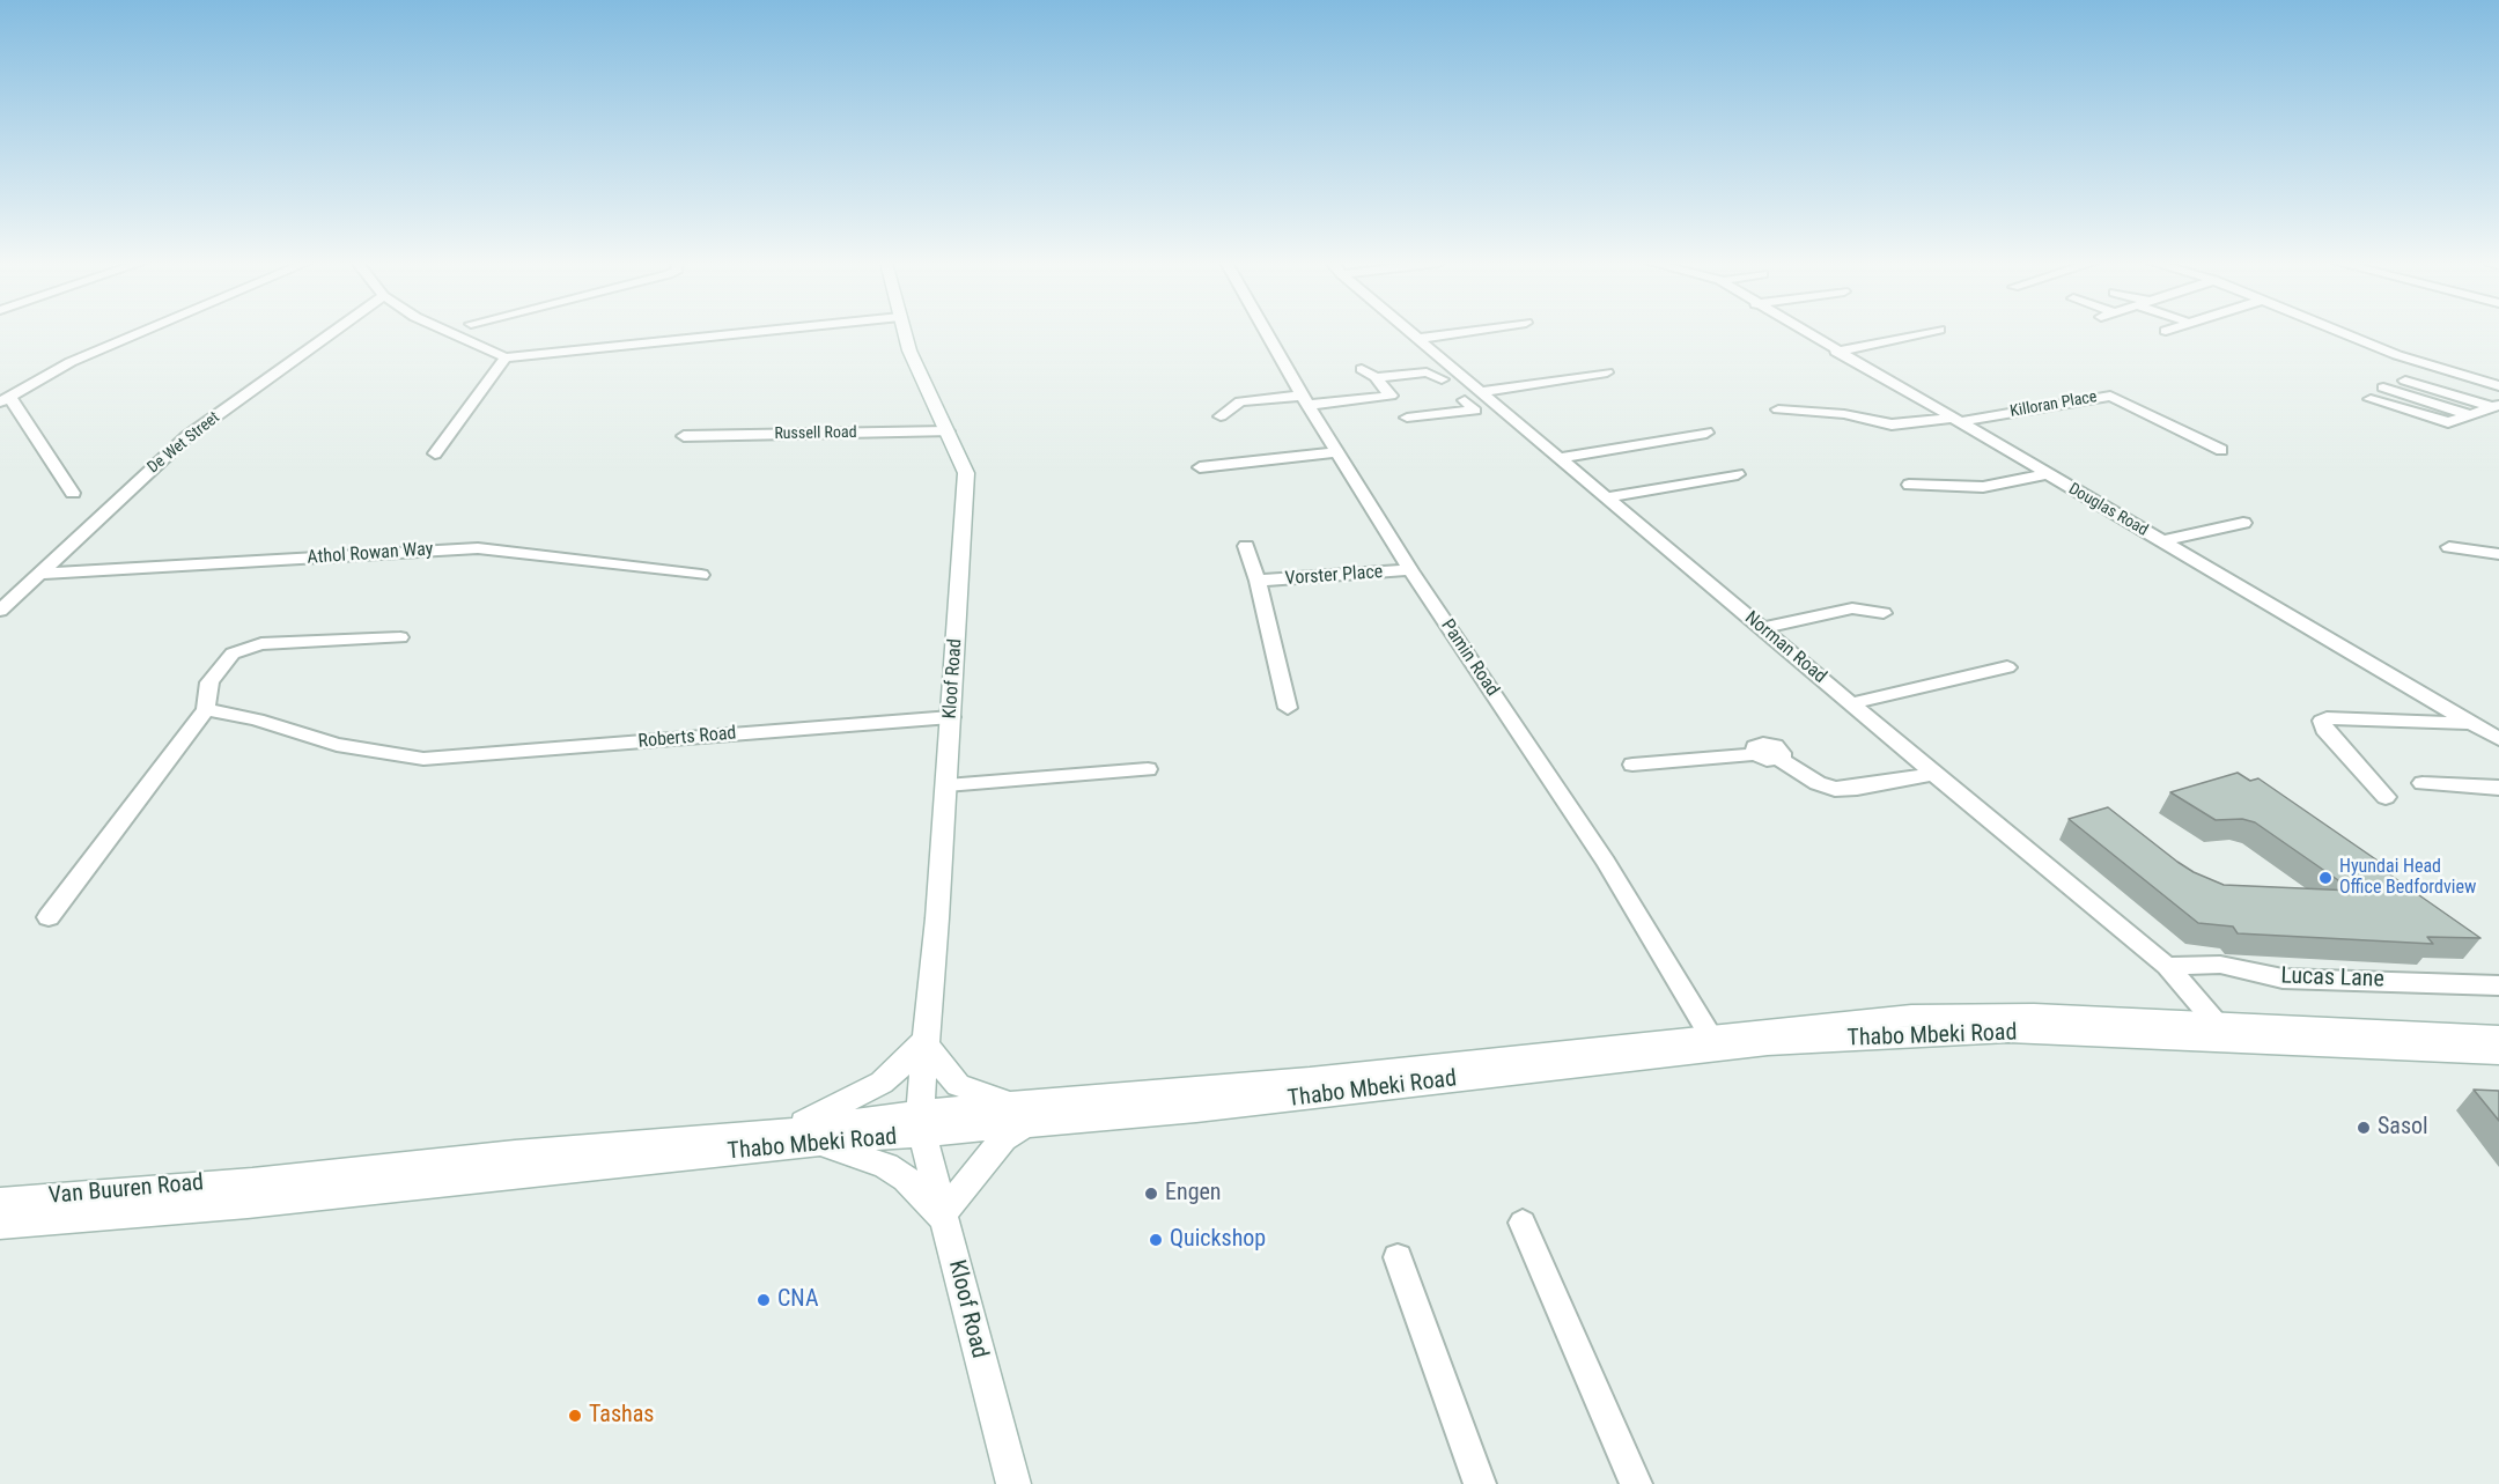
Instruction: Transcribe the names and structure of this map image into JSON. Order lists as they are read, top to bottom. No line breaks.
{"streets":{"main road":["Kloof Road","Thabo Mbeki Road","Van Buuren Road"],"street":["Killoran Place","Russell Road","De Wet Street","Douglas Road","Athol Rowan Way","Vorster Place","Norman Road","Pamin Road","Roberts Road","Lucas Lane"]},"crossings":[["Killoran Place","Douglas Road"],["Russell Road","Kloof Road"],["De Wet Street","Athol Rowan Way"],["Vorster Place","Pamin Road"],["Norman Road","Lucas Lane"],["Norman Road","Thabo Mbeki Road"],["Pamin Road","Thabo Mbeki Road"],["Kloof Road","Roberts Road"],["Kloof Road","Thabo Mbeki Road"],["Thabo Mbeki Road","Van Buuren Road"]],"places":["Hyundai Head Office Bedfordview","Sasol","Engen","Quickshop","CNA","Tashas"]}
